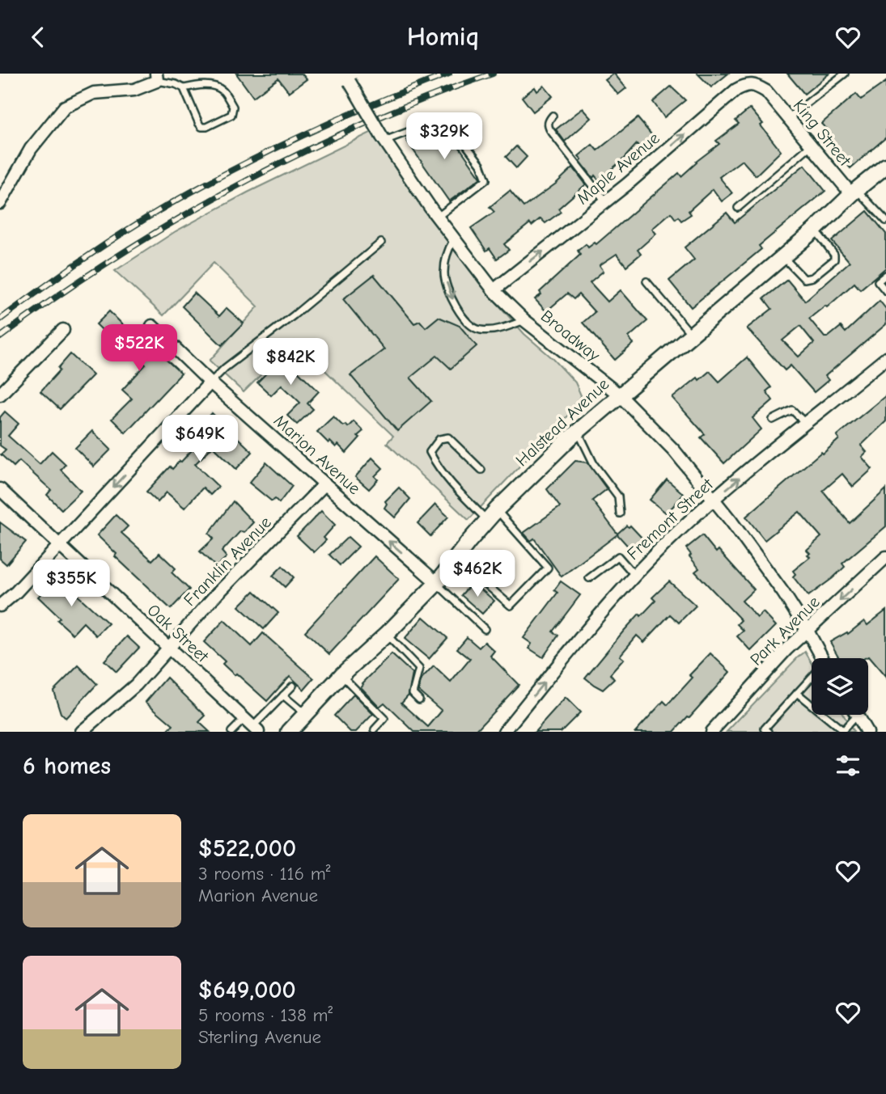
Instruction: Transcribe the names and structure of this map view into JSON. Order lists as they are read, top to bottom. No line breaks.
{"streets":{"street":["King Street","Maple Avenue","Broadway","Halstead Avenue","Marion Avenue","Fremont Street","Franklin Avenue","Park Avenue","Oak Street"]},"crossings":[["King Street","Maple Avenue"],["King Street","Halstead Avenue"],["Maple Avenue","Broadway"],["Broadway","Halstead Avenue"],["Broadway","Fremont Street"],["Broadway","Park Avenue"],["Halstead Avenue","Marion Avenue"],["Marion Avenue","Franklin Avenue"],["Franklin Avenue","Oak Street"]],"one_way":["Maple Avenue","Marion Avenue","Fremont Street","Park Avenue"],"page":{"header":"Homiq","price":["$329K","$522K","$842K","$649K","$462K","$355K"],"heading":"6 homes","list":[{"name":"$522,000","note":"3 rooms · 116 m² · Marion Avenue"},{"name":"$649,000","note":"5 rooms · 138 m² · Sterling Avenue"}]}}
